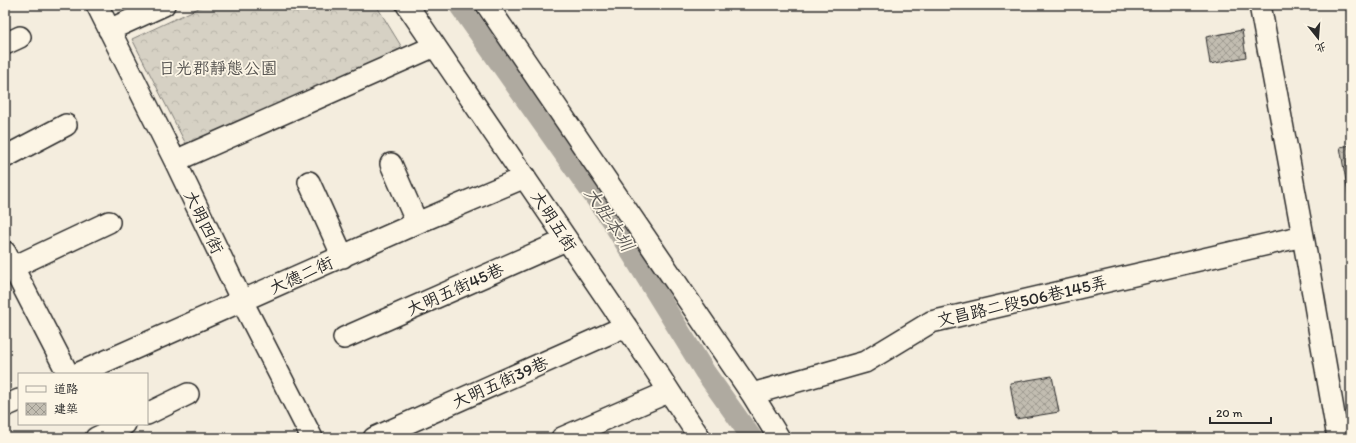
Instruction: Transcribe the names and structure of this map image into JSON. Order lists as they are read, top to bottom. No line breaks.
{"streets":{"street":["大明五街","大明四街","大德二街","大明五街45巷","文昌路二段506巷145弄","大明五街39巷"]},"crossings":[["大明五街","大德二街"],["大明五街","大明五街45巷"],["大明五街","大明五街39巷"],["大明四街","大德二街"]],"water":["大肚本圳"],"parks":["日光郡靜態公園"],"legend":["道路","建築"],"scale_bar":"20 m","north":"bottom"}
